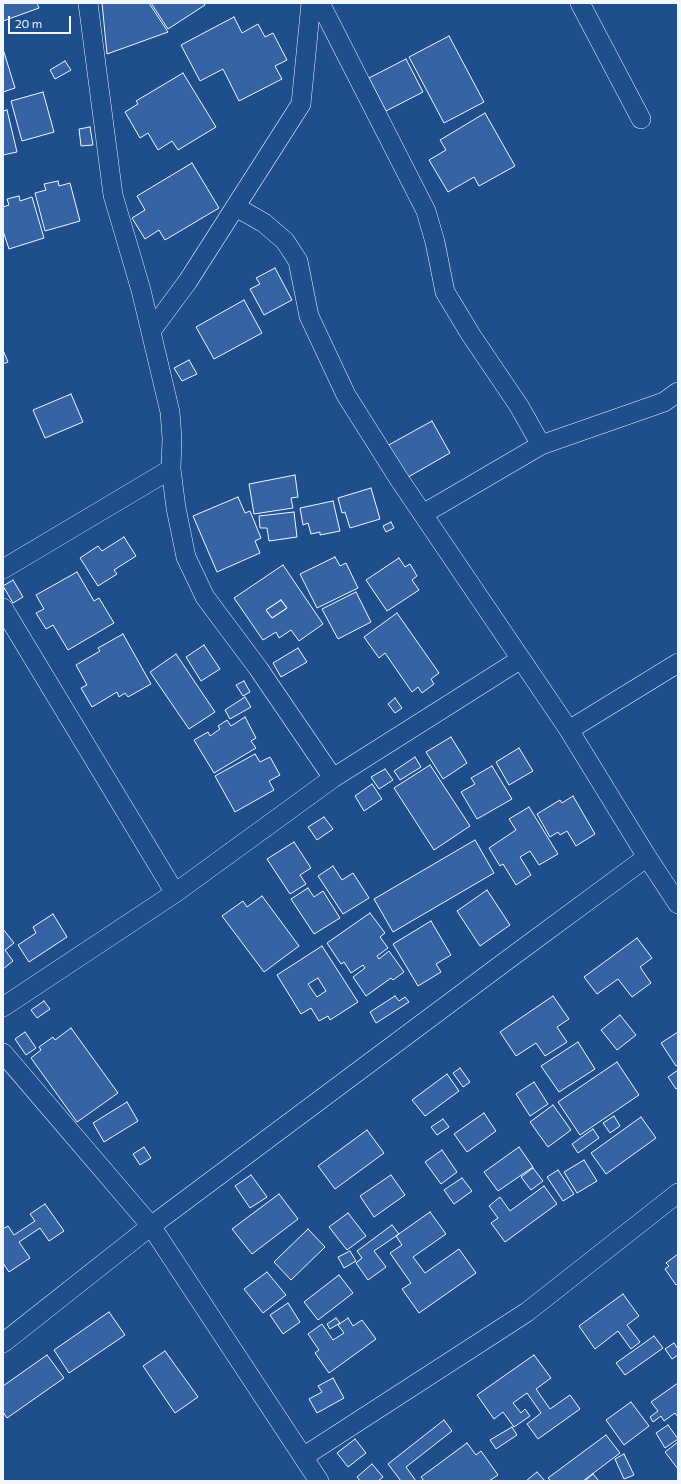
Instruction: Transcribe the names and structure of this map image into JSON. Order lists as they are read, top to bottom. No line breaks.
{"scale_bar":"20 m"}
